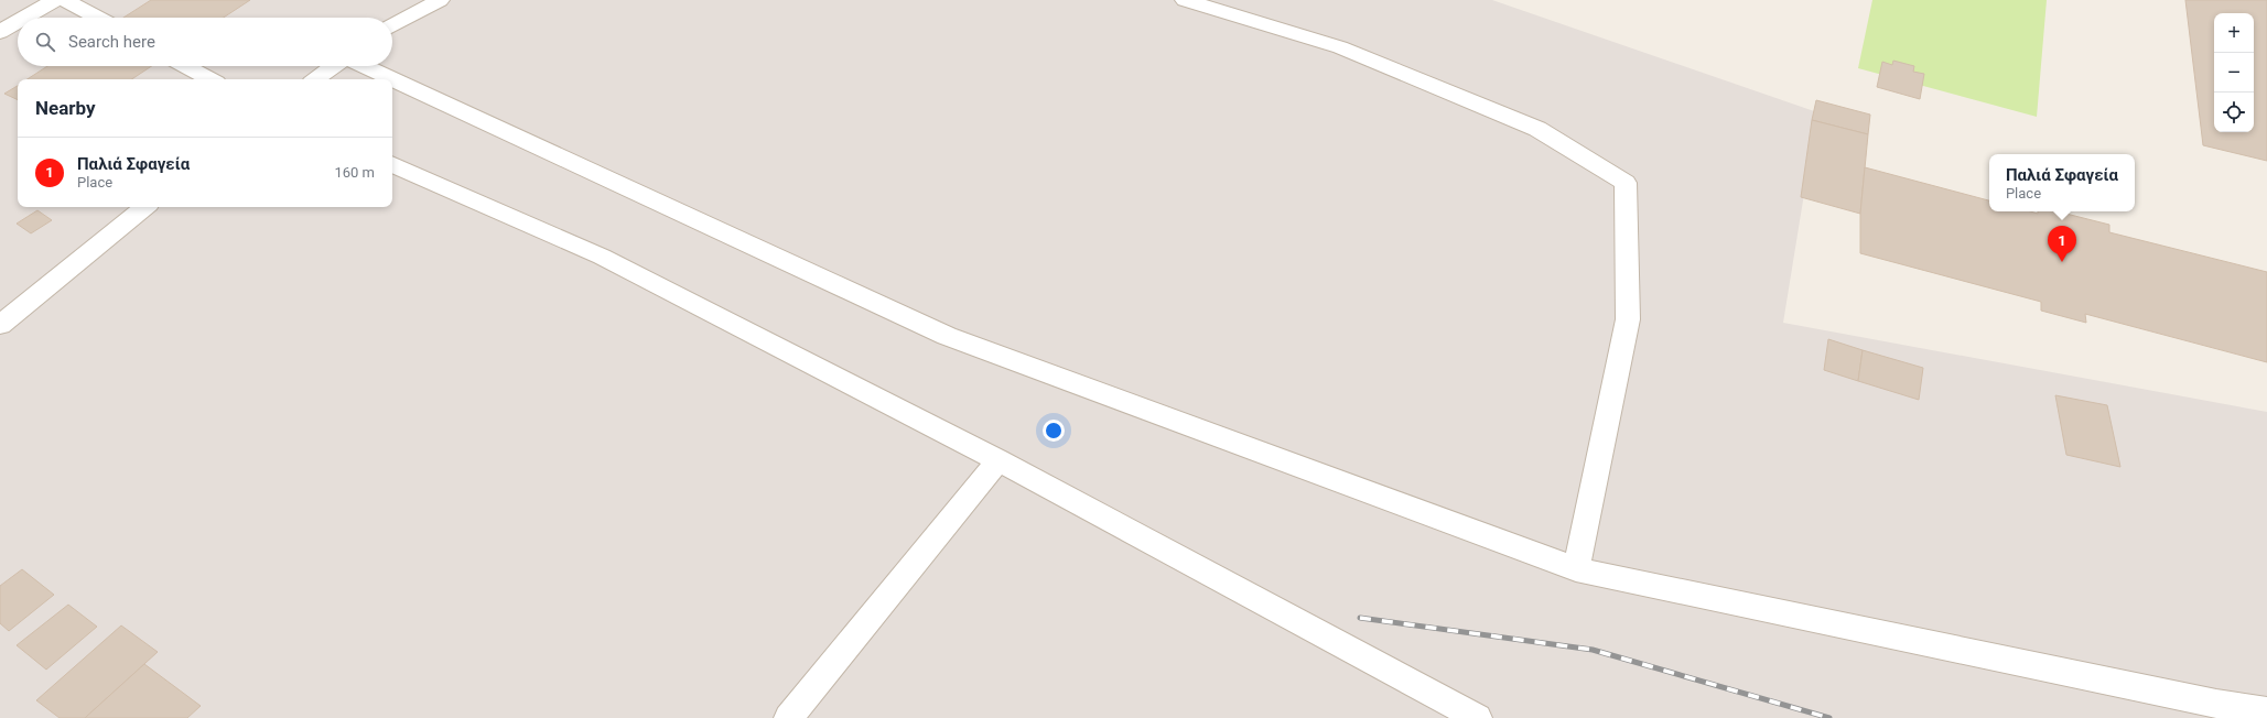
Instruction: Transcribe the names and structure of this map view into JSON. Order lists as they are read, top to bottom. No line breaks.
{"page":{"map_buttons":["+","−"],"search":"Search here","heading":"Nearby","list":[{"mark":"1","name":"Παλιά Σφαγεία","note":"Place","value":"160 m"}],"popup":["Παλιά Σφαγεία","Place"],"pins":"1"}}
